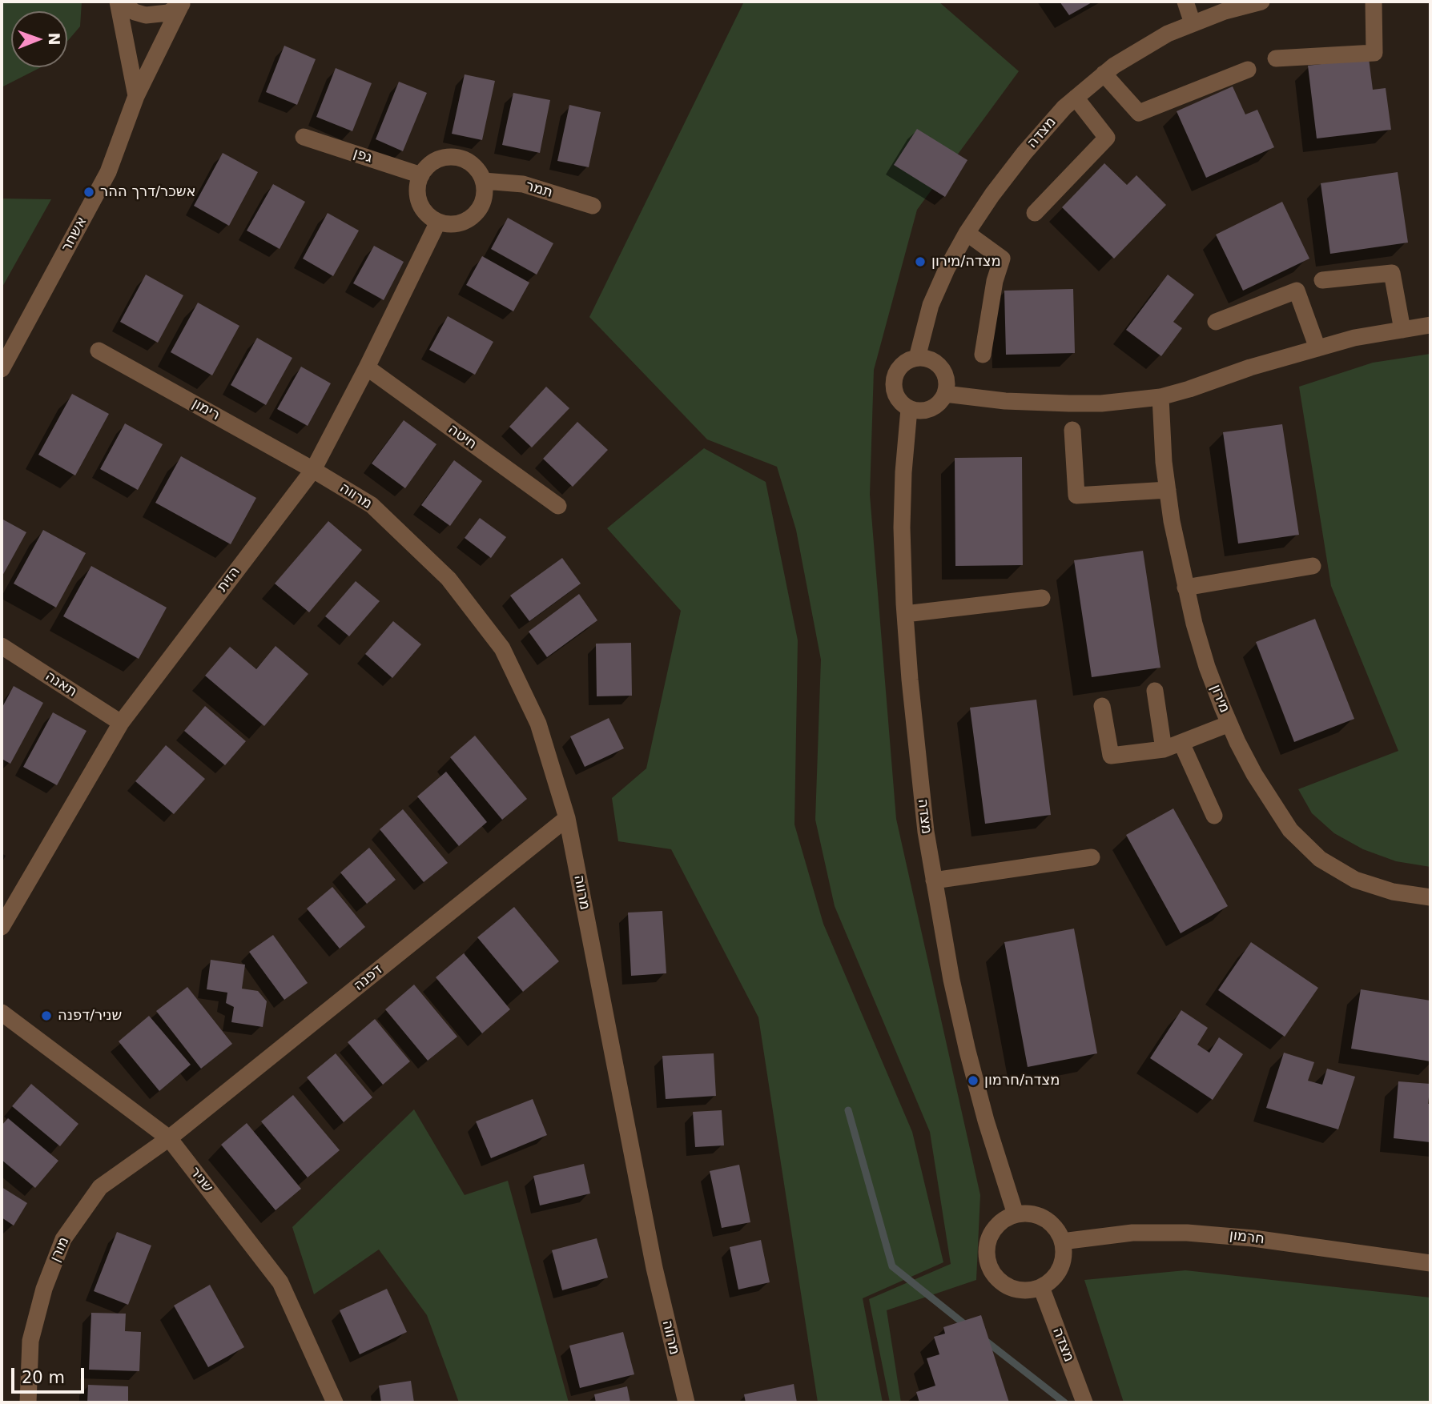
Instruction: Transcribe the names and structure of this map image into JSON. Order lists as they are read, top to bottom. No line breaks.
{"streets":{"street":["מצדה","גפן","תמר","אשחר","רימון","חיטה","מרווה","הזית","תאנה","מירון","דפנה","שניר","חרמון","מורן"]},"crossings":[["מצדה","חרמון"],["גפן","תמר"],["גפן","הזית"],["תמר","הזית"],["רימון","מרווה"],["רימון","הזית"],["חיטה","הזית"],["מרווה","הזית"],["מרווה","דפנה"],["הזית","תאנה"],["דפנה","שניר"],["דפנה","מורן"],["שניר","מורן"]],"places":["אשכר/דרך ההר","מצדה/מירון","שניר/דפנה","מצדה/חרמון"],"scale_bar":"20 m","north":"right"}
